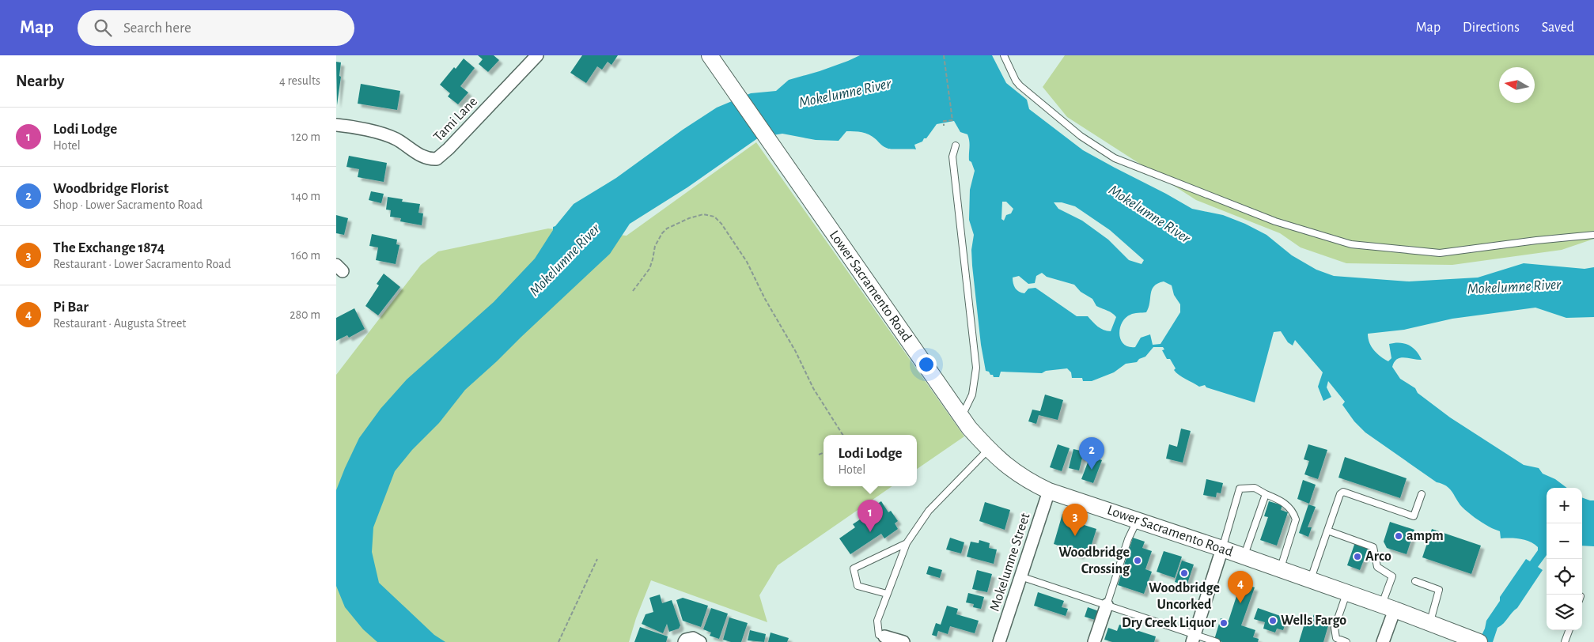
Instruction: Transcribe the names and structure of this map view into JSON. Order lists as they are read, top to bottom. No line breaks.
{"streets":{"main road":["Lower Sacramento Road"],"street":["Tami Lane","Mokelumne Street"]},"crossings":[["Lower Sacramento Road","Mokelumne Street"]],"water":["Mokelumne River"],"places":["ampm","Arco","Woodbridge Crossing","Woodbridge Uncorked","Wells Fargo","Dry Creek Liquor"],"north":"left","page":{"header":"Map","search":"Search here","nav":["Map","Directions","Saved"],"heading":["Nearby","4 results"],"list":[{"mark":"1","name":"Lodi Lodge","note":"Hotel","value":"120 m"},{"mark":"2","name":"Woodbridge Florist","note":"Shop · Lower Sacramento Road","value":"140 m"},{"mark":"3","name":"The Exchange 1874","note":"Restaurant · Lower Sacramento Road","value":"160 m"},{"mark":"4","name":"Pi Bar","note":"Restaurant · Augusta Street","value":"280 m"}],"popup":["Lodi Lodge","Hotel"],"pins":["2","1","3","4"],"map_buttons":["+","−"]}}
